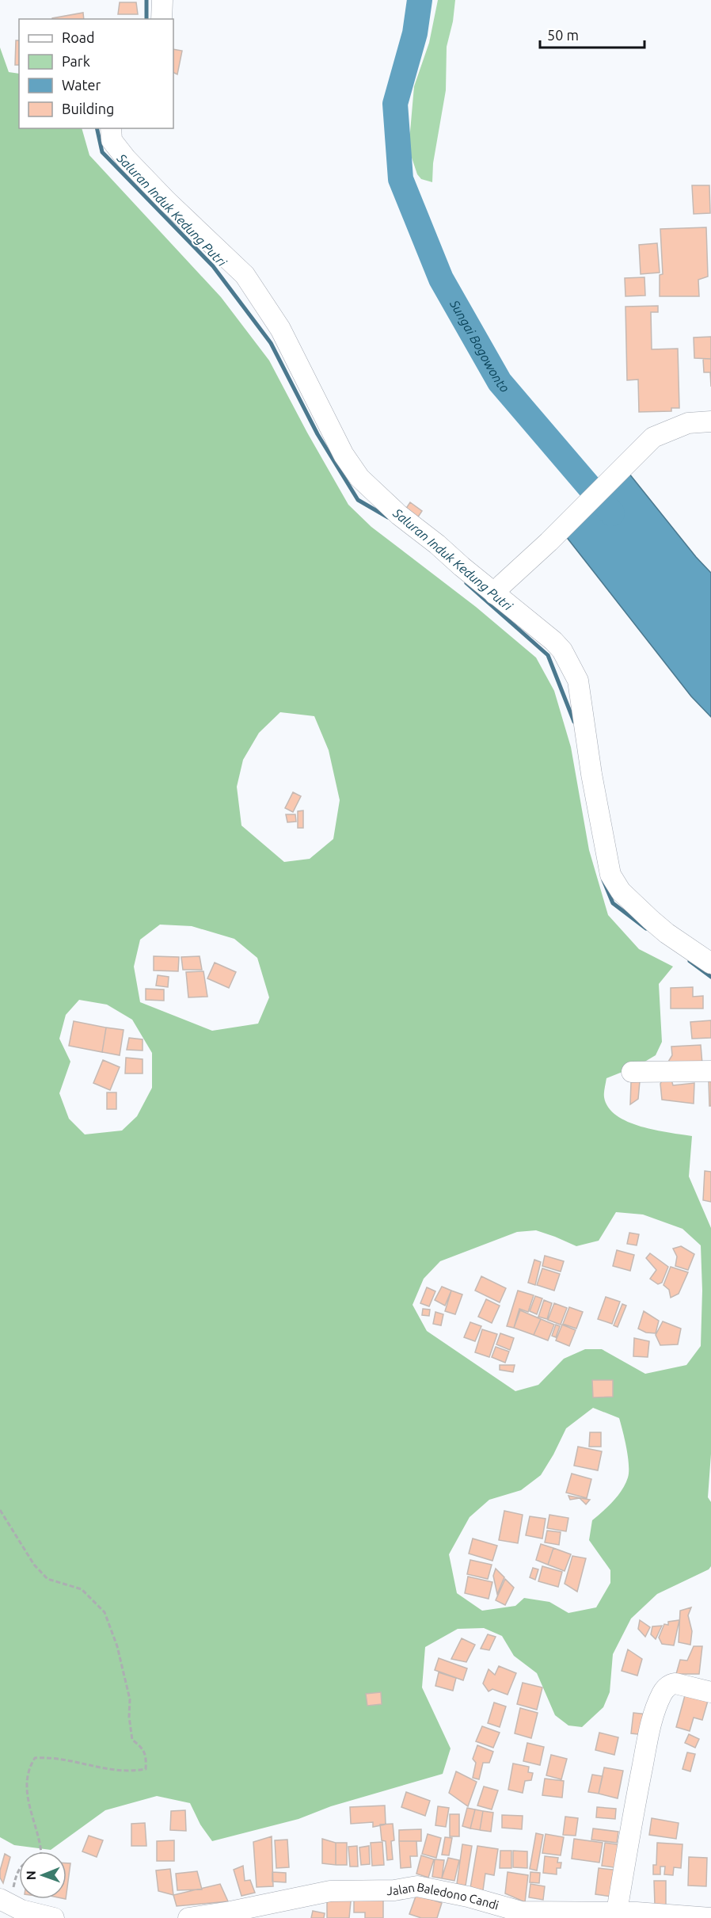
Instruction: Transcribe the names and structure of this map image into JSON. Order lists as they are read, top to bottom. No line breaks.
{"streets":{"street":["Jalan Baledono Candi"]},"water":["Saluran Induk Kedung Putri","Sungai Bogowonto"],"legend":["Road","Park","Water","Building"],"scale_bar":"50 m","north":"left"}
